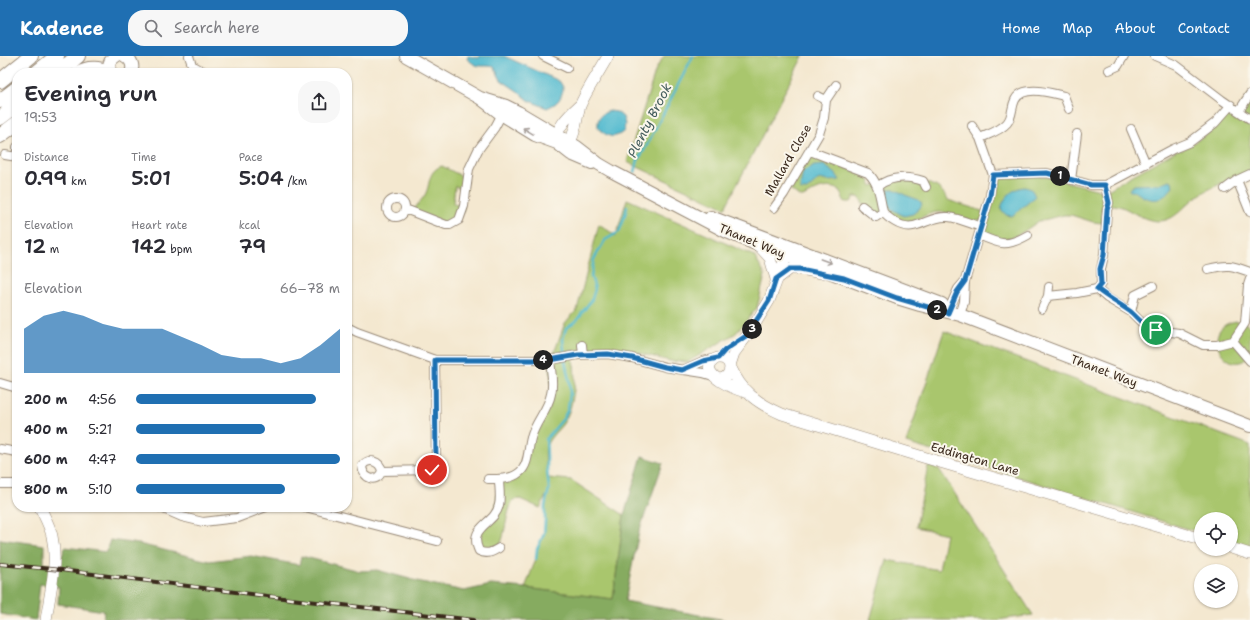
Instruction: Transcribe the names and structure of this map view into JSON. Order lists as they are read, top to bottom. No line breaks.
{"streets":{"main road":["Thanet Way"],"street":["Mallard Close","Eddington Lane"]},"water":["Plenty Brook"],"page":{"header":"Kadence","search":"Search here","nav":["Home","Map","About","Contact"],"heading":["Evening run","19:53"],"stats":[["Distance","0.99 km"],["Time","5:01"],["Pace","5:04 /km"],["Elevation","12 m"],["Heart rate","142 bpm"],["kcal","79"]],"pins":["1","2","3","4"],"chart":["Elevation","66–78 m"],"list":[{"name":"200 m","note":"4:56"},{"name":"400 m","note":"5:21"},{"name":"600 m","note":"4:47"},{"name":"800 m","note":"5:10"}]}}
